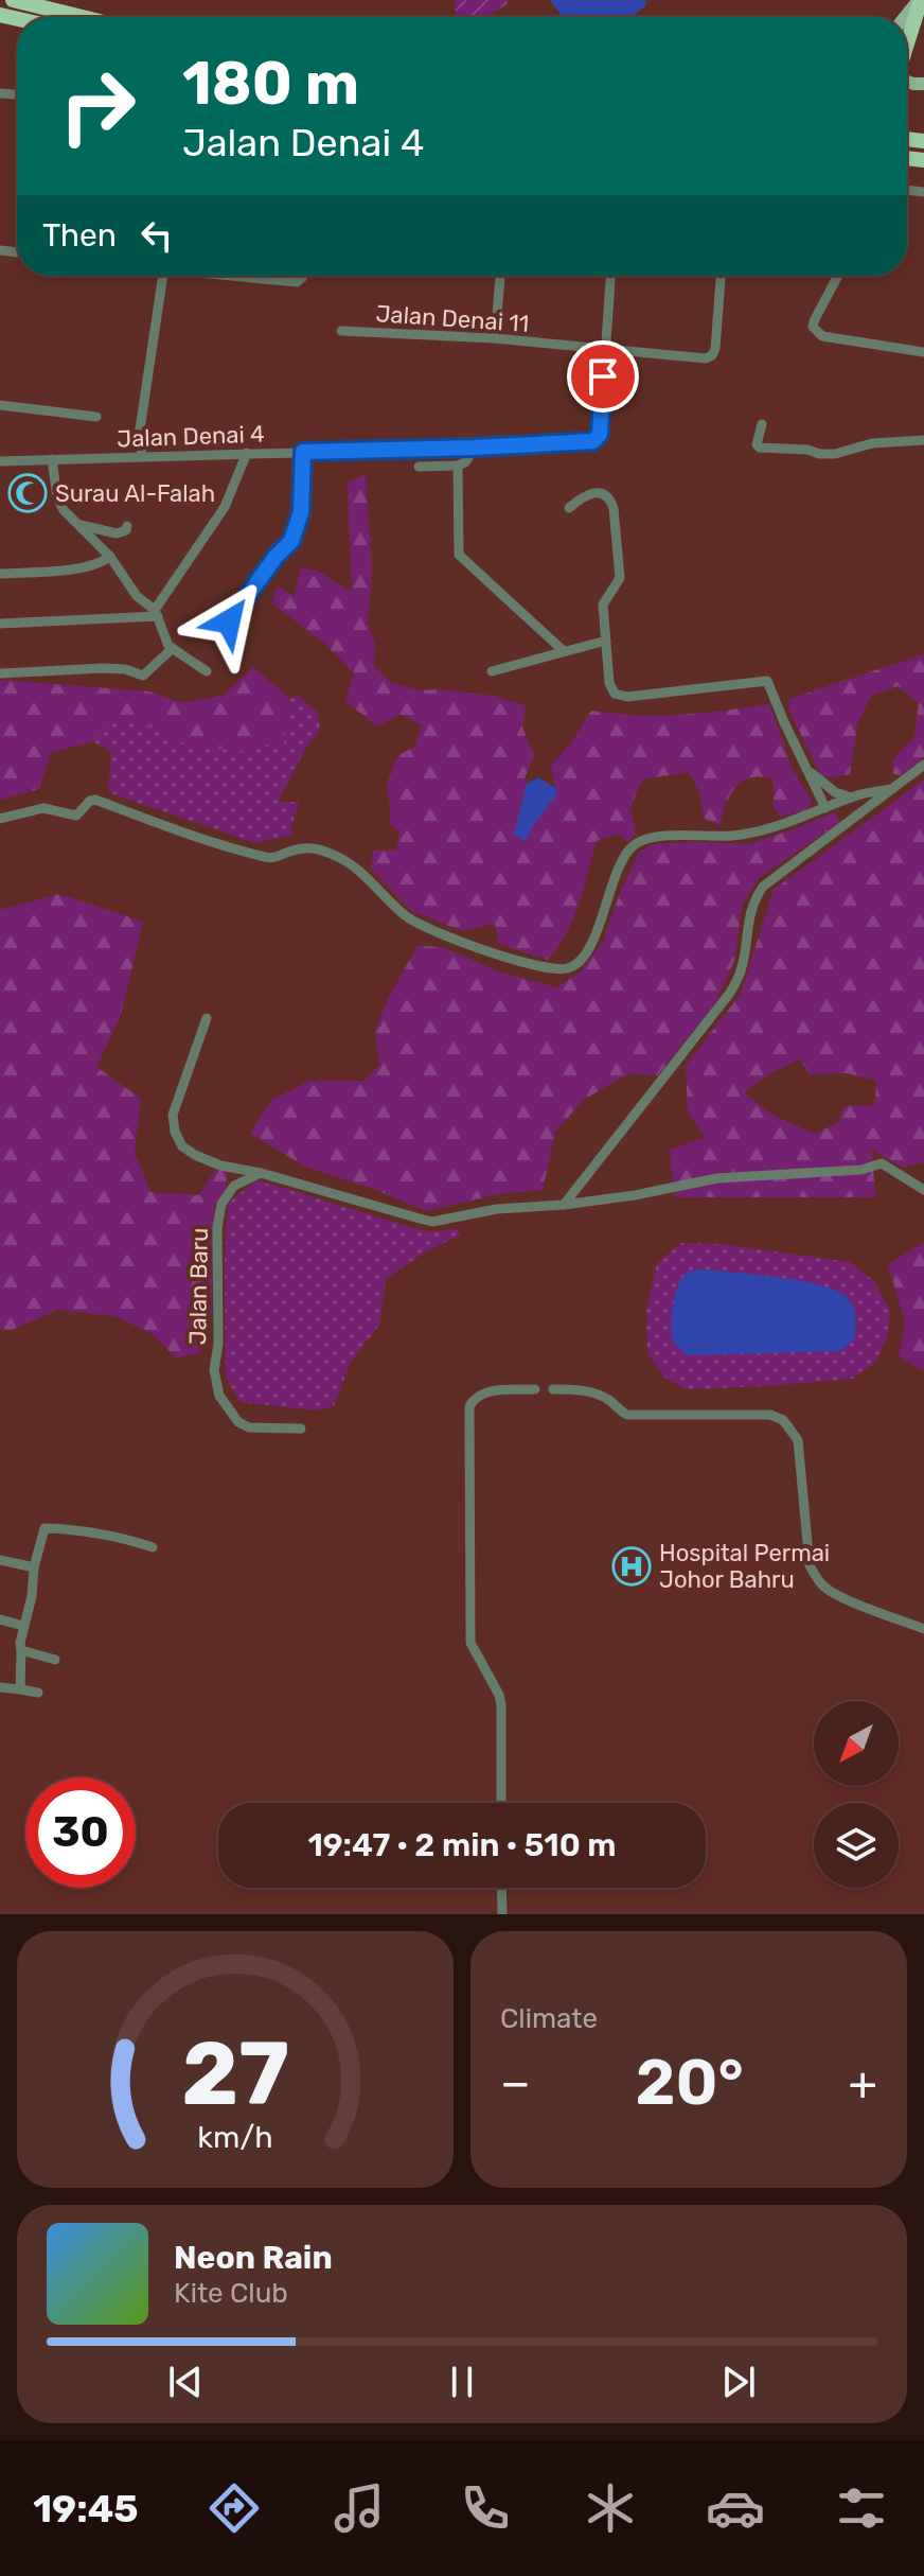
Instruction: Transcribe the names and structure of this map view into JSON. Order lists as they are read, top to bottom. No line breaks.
{"streets":{"street":["Jalan Denai 11","Jalan Denai 4","Jalan Baru"]},"crossings":[["Jalan Denai 11","Jalan Denai 4"]],"places":{"mosque":["Surau Al-Falah"],"hospital":["Hospital Permai Johor Bahru"]},"north":"bottom left","page":{"turn":["180 m","Jalan Denai 4"],"then":"Then","limit":"30","trip":"19:47 · 2 min · 510 m","tile":"Climate","heat":["−","20°","+"],"song":["Neon Rain","Kite Club"],"tabs":"19:45","gauge":["27","km/h"]}}
